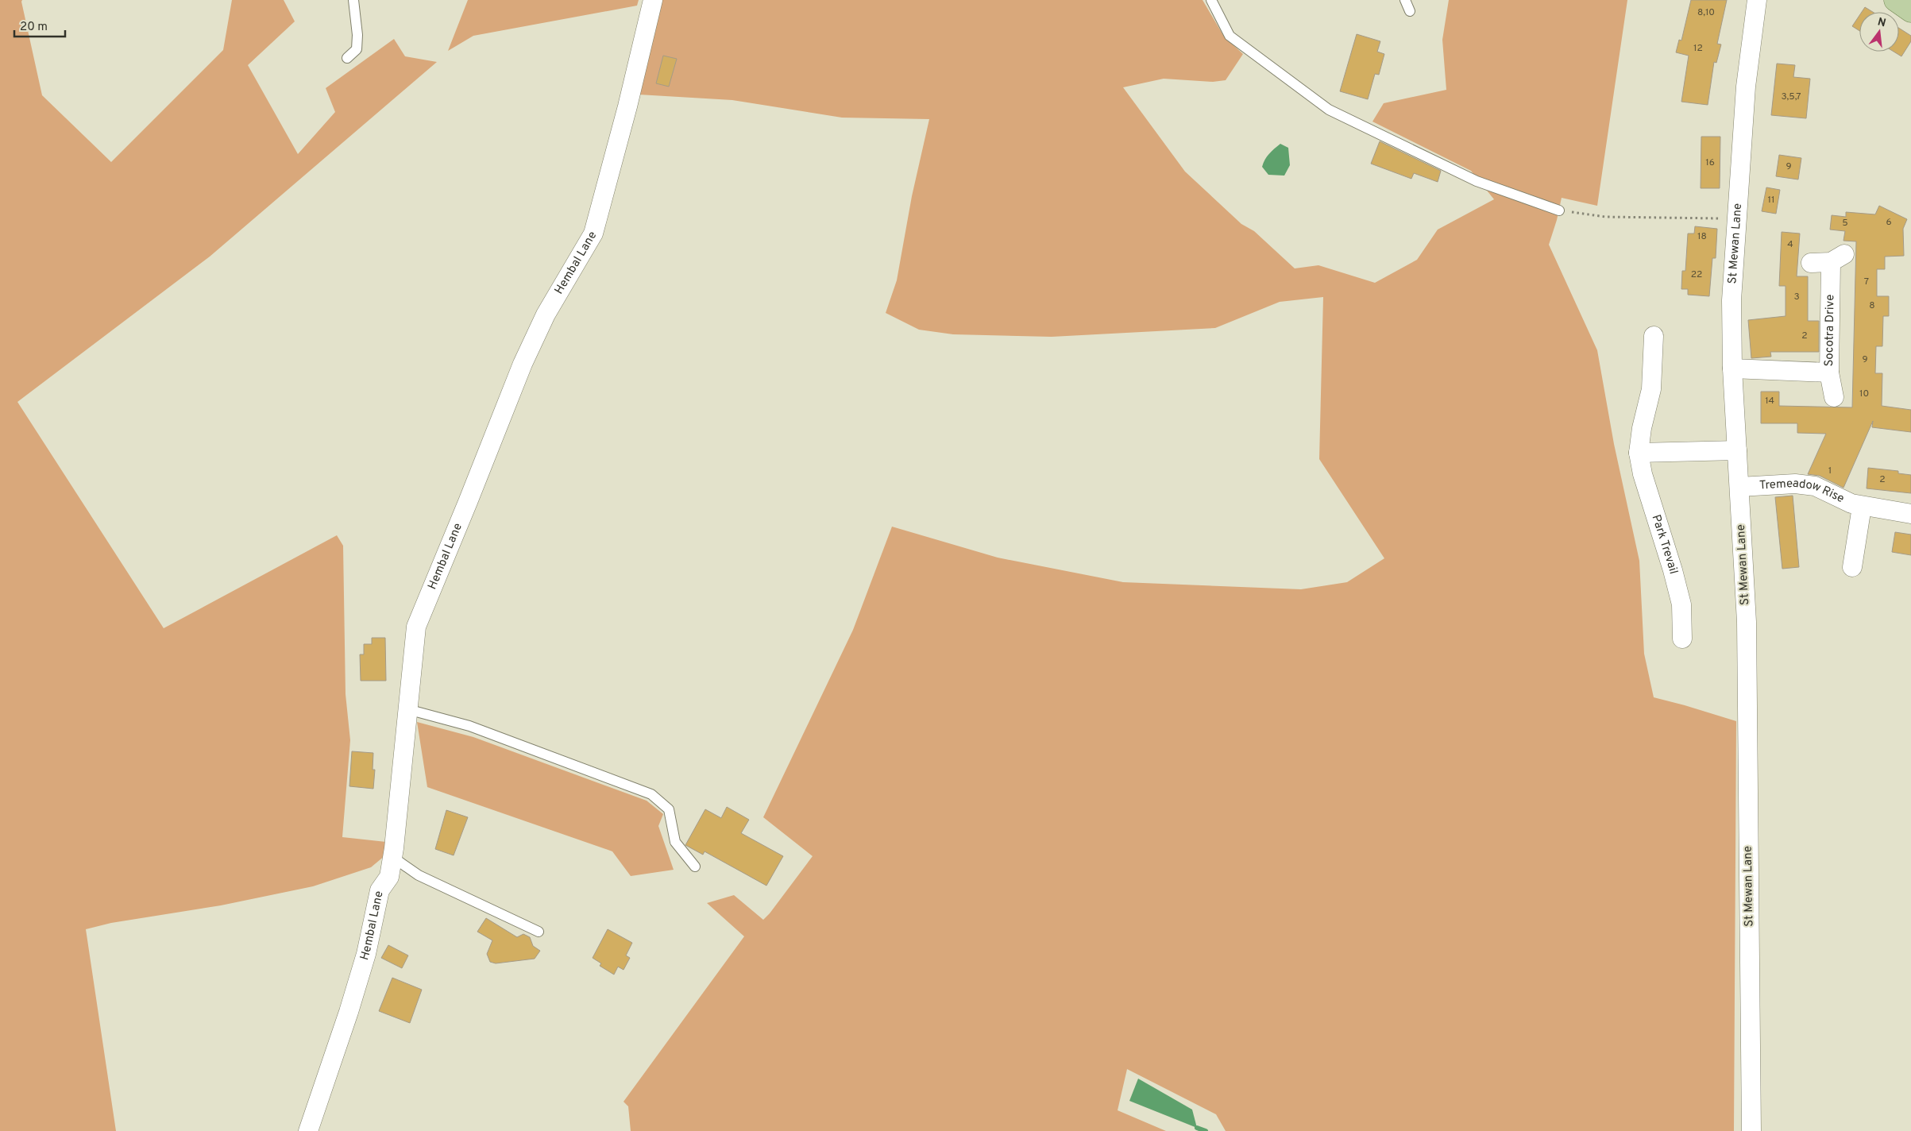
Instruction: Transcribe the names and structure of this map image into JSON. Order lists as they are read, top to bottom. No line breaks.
{"streets":{"street":["St Mewan Lane","Hembal Lane","Socotra Drive","Tremeadow Rise","Park Trevail"]},"crossings":[["St Mewan Lane","Socotra Drive"],["St Mewan Lane","Tremeadow Rise"]],"house_numbers":["8,10","12","3,5,7","16","9","11","6","5","18","4","22","7","3","8","2","9","10","14","1","2"],"scale_bar":"20 m","north":"top"}
